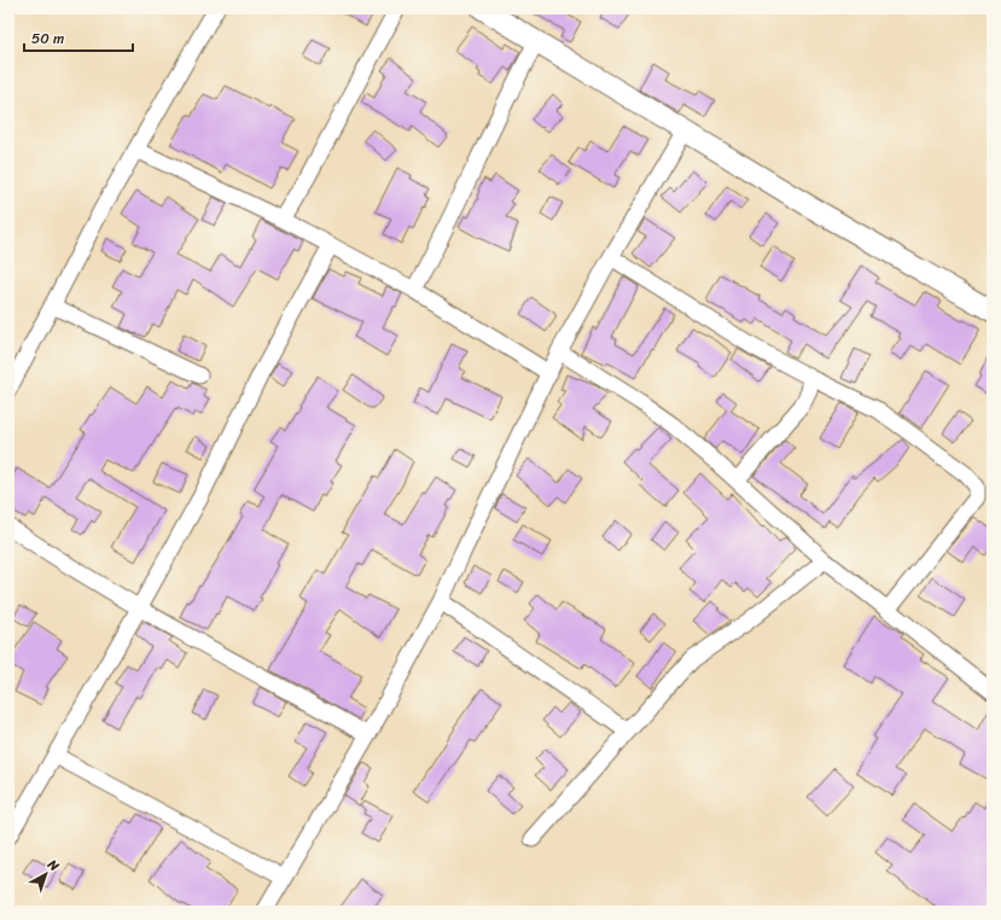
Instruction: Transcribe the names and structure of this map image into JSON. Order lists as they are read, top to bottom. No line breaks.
{"scale_bar":"50 m","north":"top right"}
